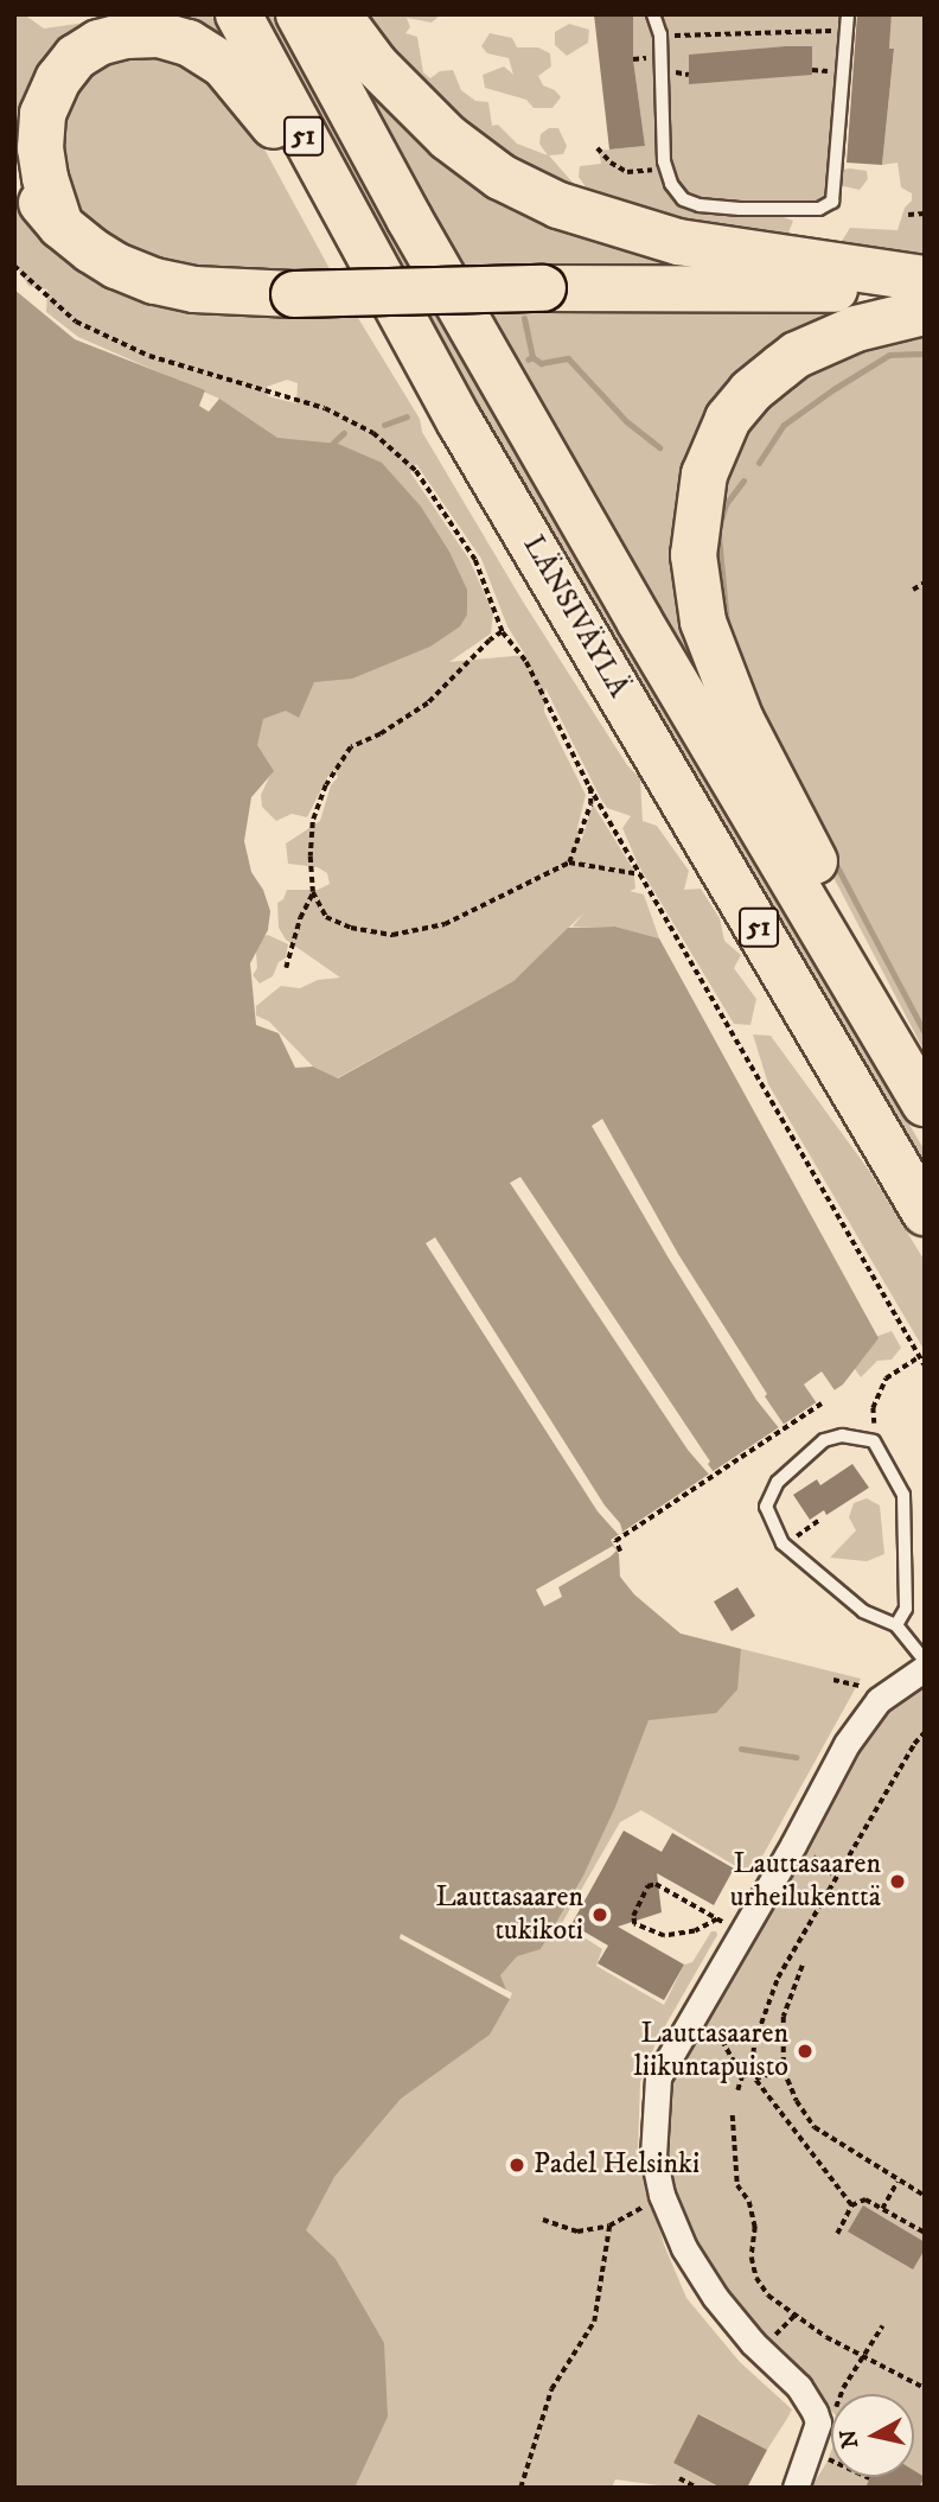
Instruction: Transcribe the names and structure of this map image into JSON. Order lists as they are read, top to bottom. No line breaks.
{"streets":{"highway":["51","LÄNSIVÄYLÄ"]},"places":["Lauttasaaren urheilukenttä","Lauttasaaren tukikoti","Lauttasaaren liikuntapuisto","Padel Helsinki"],"north":"left"}
